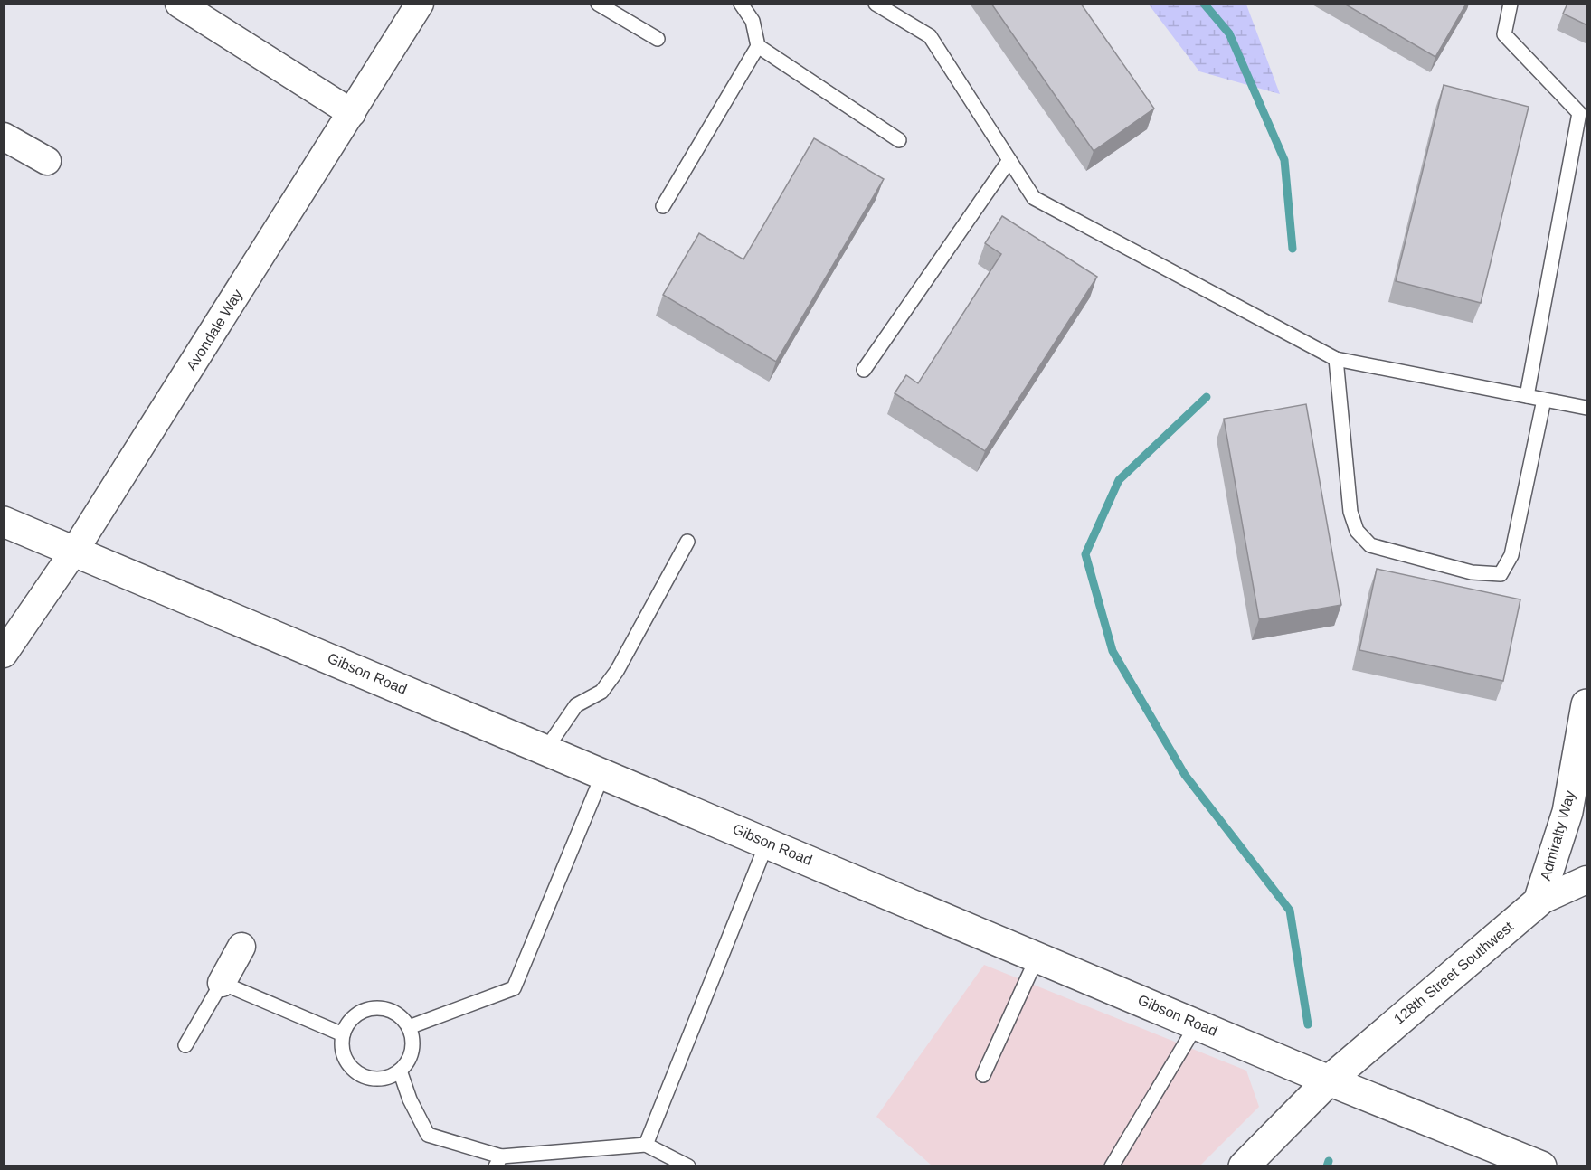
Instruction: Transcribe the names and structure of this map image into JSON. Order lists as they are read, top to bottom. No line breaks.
{"streets":{"street":["Avondale Way","Gibson Road","Admiralty Way","128th Street Southwest"]},"crossings":[["Avondale Way","Gibson Road"],["Gibson Road","128th Street Southwest"],["Admiralty Way","128th Street Southwest"]]}
